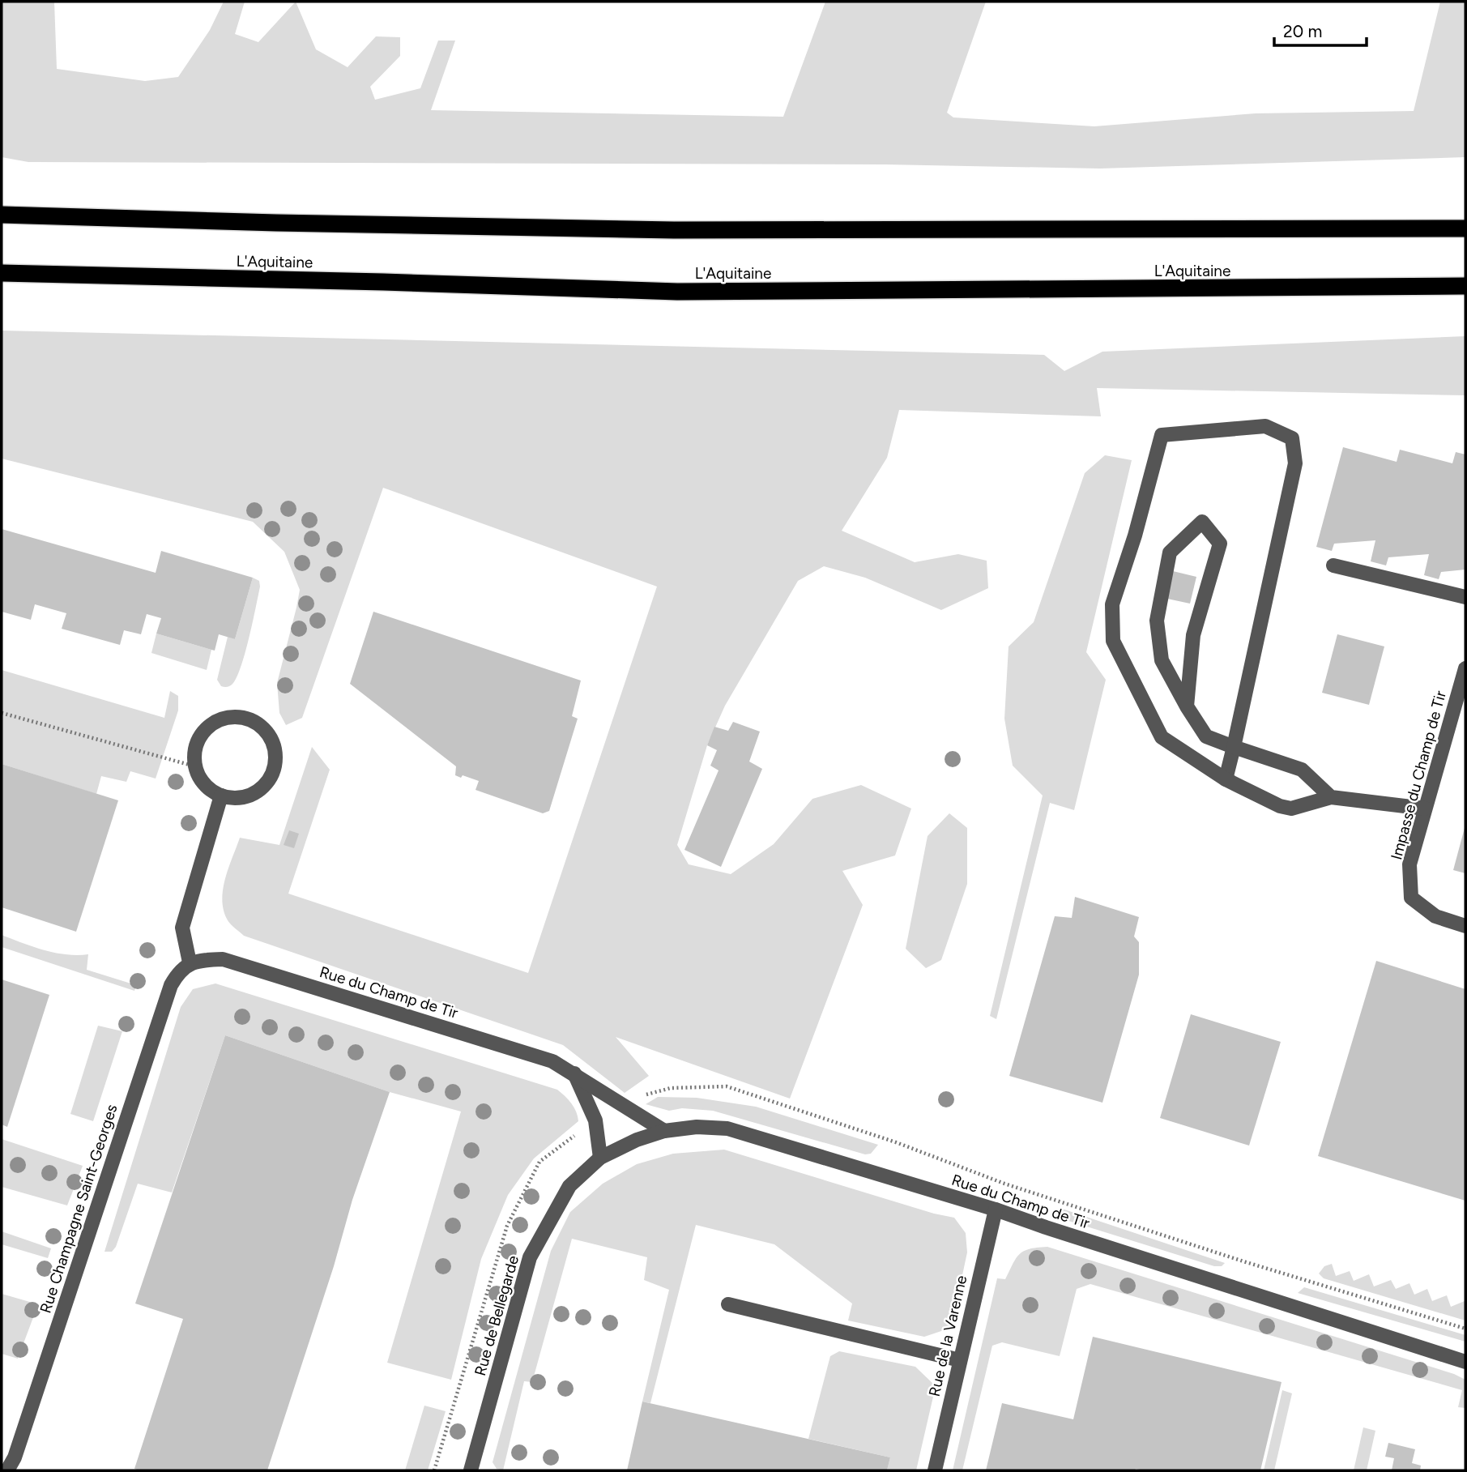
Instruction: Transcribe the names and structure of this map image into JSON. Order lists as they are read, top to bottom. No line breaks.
{"streets":{"highway":["L'Aquitaine"],"street":["Impasse du Champ de Tir","Rue du Champ de Tir","Rue Champagne Saint-Georges","Rue de Bellegarde","Rue de la Varenne"]},"crossings":[["Rue du Champ de Tir","Rue Champagne Saint-Georges"],["Rue du Champ de Tir","Rue de Bellegarde"],["Rue du Champ de Tir","Rue de la Varenne"]],"scale_bar":"20 m"}
